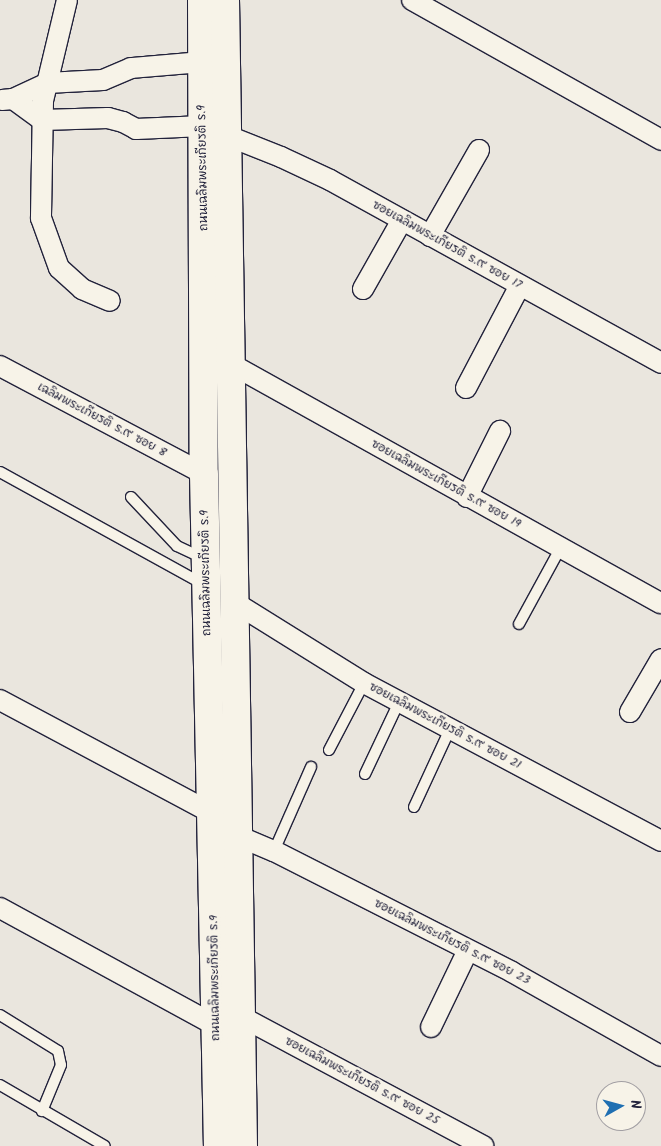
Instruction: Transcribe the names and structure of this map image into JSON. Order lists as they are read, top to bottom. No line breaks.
{"streets":{"main road":["ถนนเฉลิมพระเกียรติ ร.9"],"street":["ซอยเฉลิมพระเกียรติ ร.๙ ซอย 17","เฉลิมพระเกียรติ ร.๙ ซอย 8","ซอยเฉลิมพระเกียรติ ร.๙ ซอย 19","ซอยเฉลิมพระเกียรติ ร.๙ ซอย 21","ซอยเฉลิมพระเกียรติ ร.๙ ซอย 23","ซอยเฉลิมพระเกียรติ ร.๙ ซอย 25"]},"crossings":[["ถนนเฉลิมพระเกียรติ ร.9","ซอยเฉลิมพระเกียรติ ร.๙ ซอย 17"],["ถนนเฉลิมพระเกียรติ ร.9","เฉลิมพระเกียรติ ร.๙ ซอย 8"],["ถนนเฉลิมพระเกียรติ ร.9","ซอยเฉลิมพระเกียรติ ร.๙ ซอย 19"],["ถนนเฉลิมพระเกียรติ ร.9","ซอยเฉลิมพระเกียรติ ร.๙ ซอย 21"],["ถนนเฉลิมพระเกียรติ ร.9","ซอยเฉลิมพระเกียรติ ร.๙ ซอย 23"],["ถนนเฉลิมพระเกียรติ ร.9","ซอยเฉลิมพระเกียรติ ร.๙ ซอย 25"]],"north":"right"}
